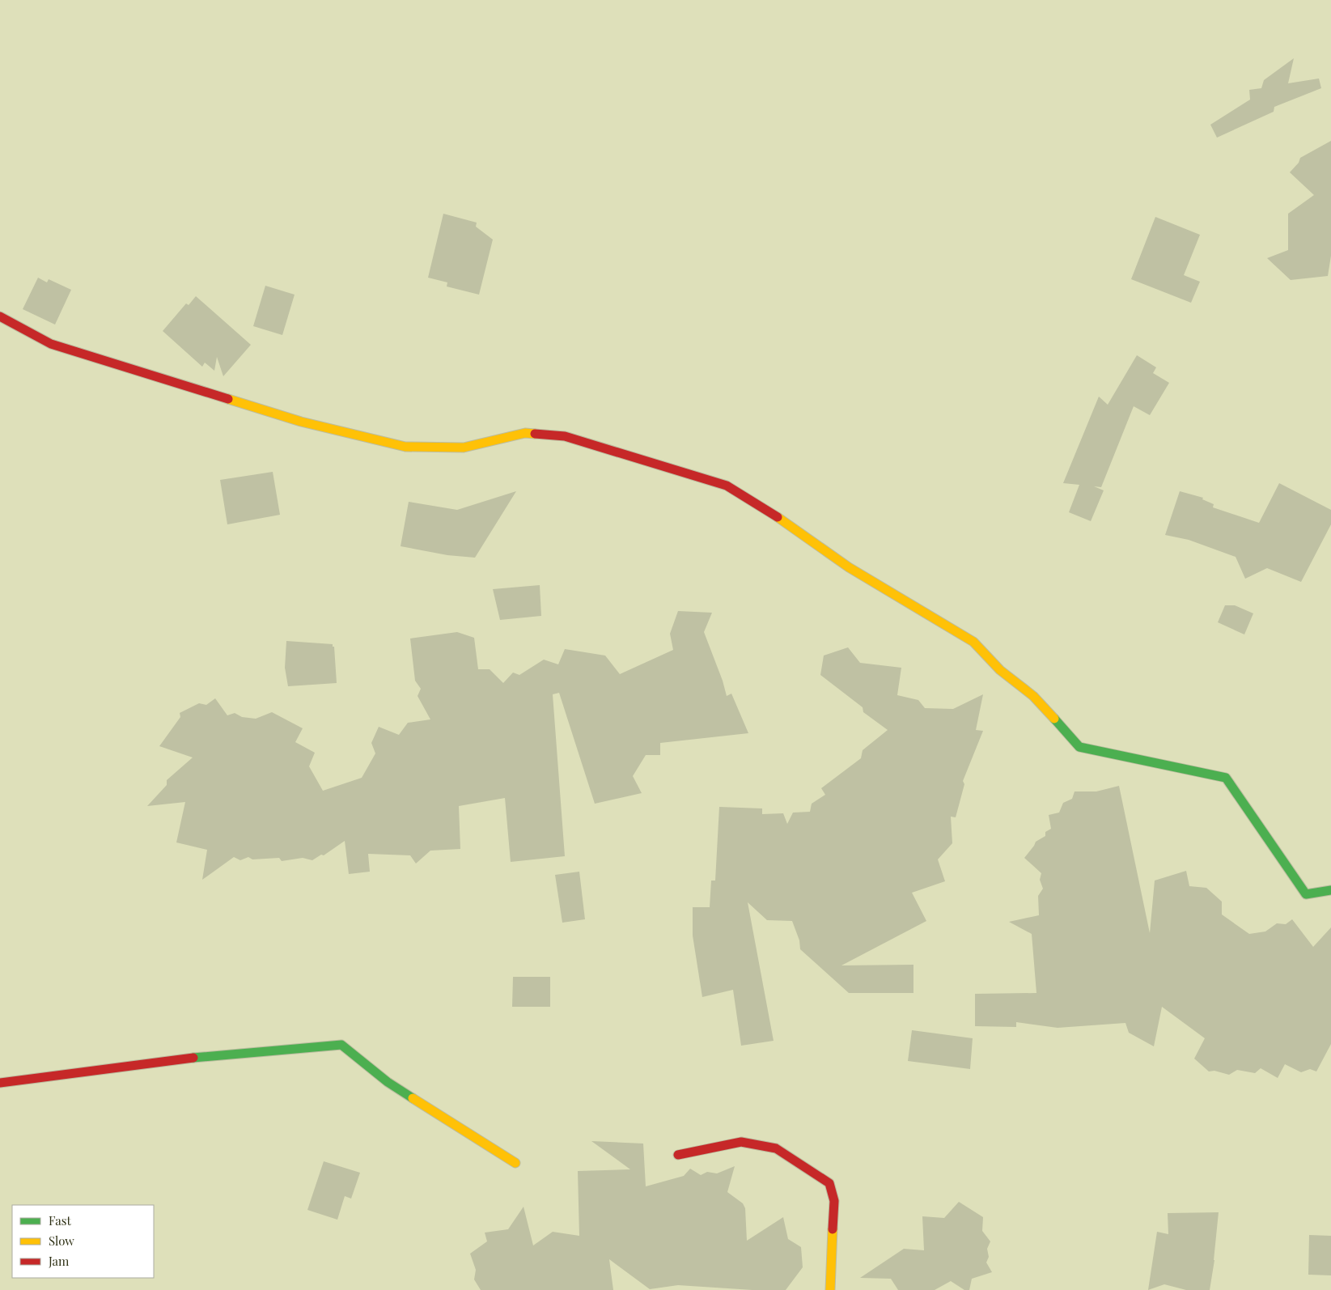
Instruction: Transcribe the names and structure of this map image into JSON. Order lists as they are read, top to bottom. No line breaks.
{"legend":["Fast","Slow","Jam"]}
